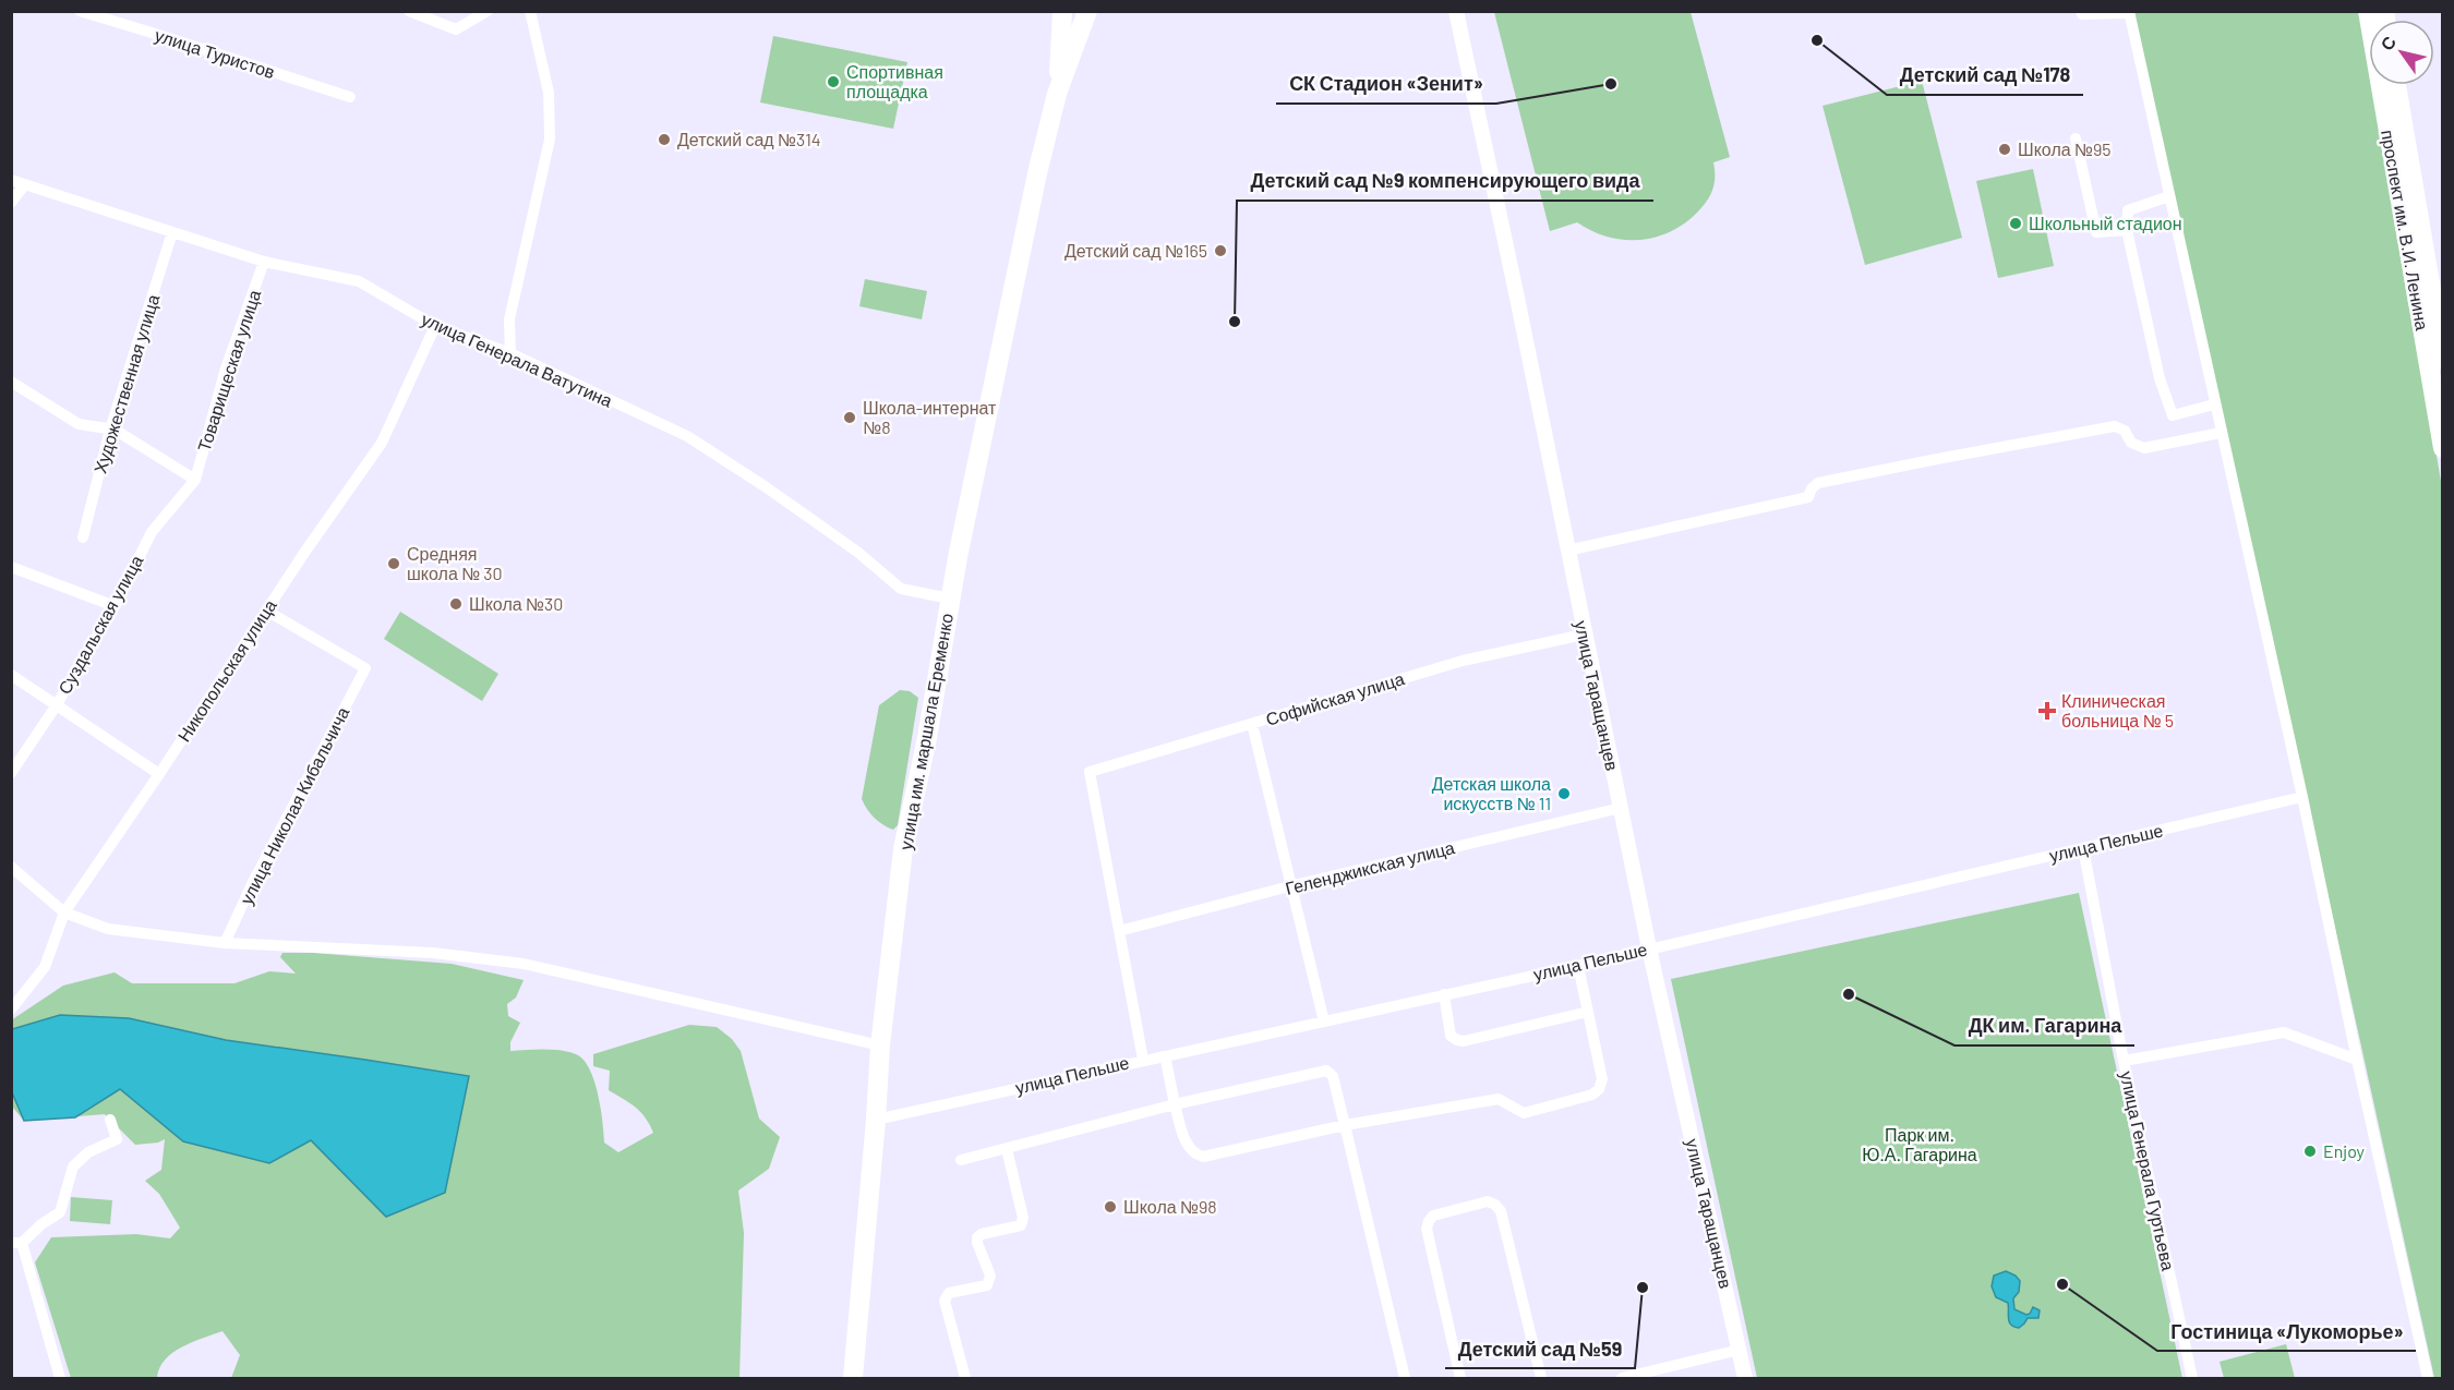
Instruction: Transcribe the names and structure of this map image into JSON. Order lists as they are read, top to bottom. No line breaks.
{"streets":{"main road":["проспект им. В.И. Ленина","улица им. маршала Еременко"],"street":["улица Туристов","улица Генерала Ватутина","Товарищеская улица","Художественная улица","Суздальская улица","Никопольская улица","улица Таращанцев","Софийская улица","улица Николая Кибальчича","улица Пельше","Геленджикская улица","улица Генерала Гуртьева"]},"crossings":[["улица Генерала Ватутина","Товарищеская улица"],["улица Генерала Ватутина","Художественная улица"],["улица Генерала Ватутина","Никопольская улица"],["улица Генерала Ватутина","улица им. маршала Еременко"],["Товарищеская улица","Суздальская улица"],["Никопольская улица","улица Николая Кибальчича"],["улица Таращанцев","Софийская улица"],["улица Таращанцев","улица Пельше"],["улица Таращанцев","Геленджикская улица"],["Софийская улица","Геленджикская улица"],["улица им. маршала Еременко","улица Пельше"],["улица Пельше","улица Генерала Гуртьева"]],"parks":["Парк им. Ю.А. Гагарина"],"places":{"other":["Детский сад №178","Спортивная площадка","СК Стадион «Зенит»","Детский сад №314","Школа №95","Школьный стадион","Детский сад №165","Детский сад №9 компенсирующего вида","Школа-интернат №8","Средняя школа № 30","Школа №30","Детская школа искусств № 11","ДК им. Гагарина","Enjoy","Школа №98","Гостиница «Лукоморье»","Детский сад №59"],"health":["Клиническая больница № 5"]},"north":"top left"}
